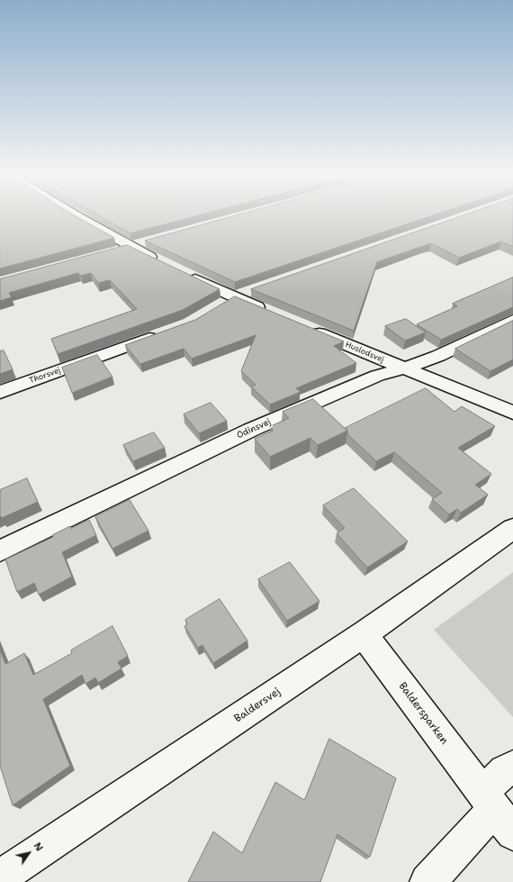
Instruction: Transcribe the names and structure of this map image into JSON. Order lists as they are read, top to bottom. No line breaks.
{"streets":{"street":["Huslodsvej","Thorsvej","Odinsvej","Baldersvej","Baldersparken"]},"crossings":[["Huslodsvej","Odinsvej"],["Baldersvej","Baldersparken"]],"north":"top right"}
